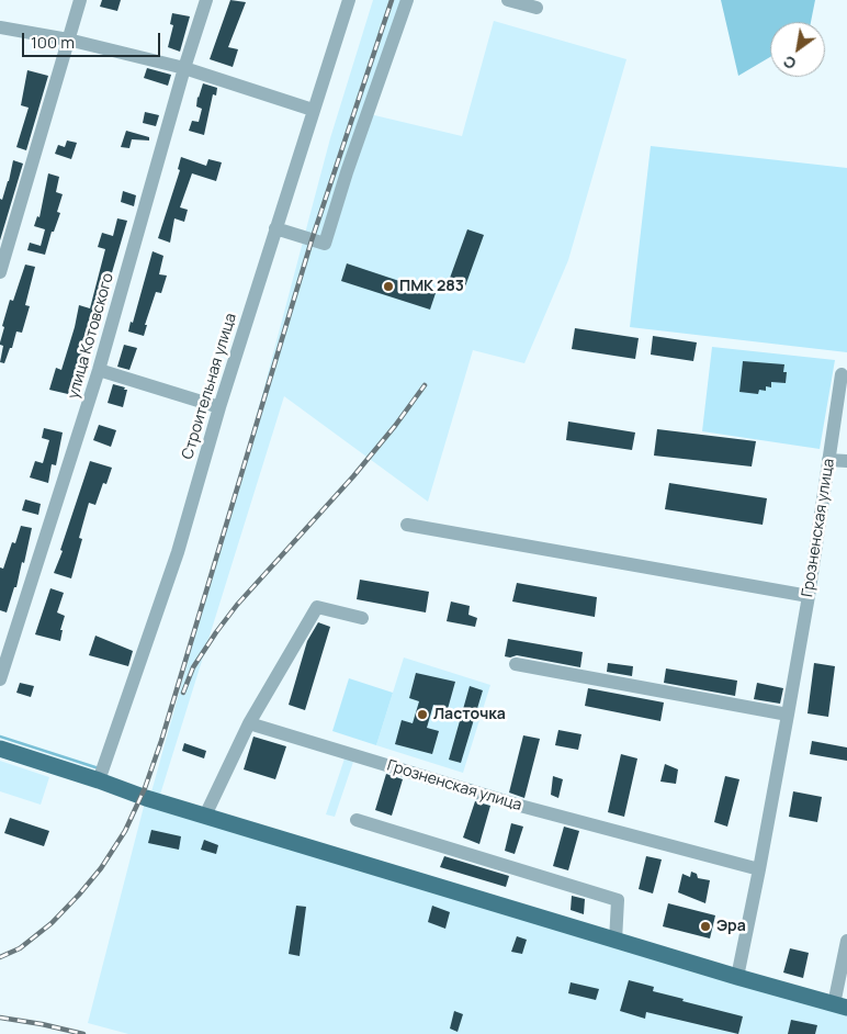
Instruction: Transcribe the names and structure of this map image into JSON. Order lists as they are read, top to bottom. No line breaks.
{"streets":{"street":["улица Котовского","Строительная улица","Грозненская улица"]},"places":["ПМК 283","Ласточка","Эра"],"scale_bar":"100 m","north":"bottom left"}
